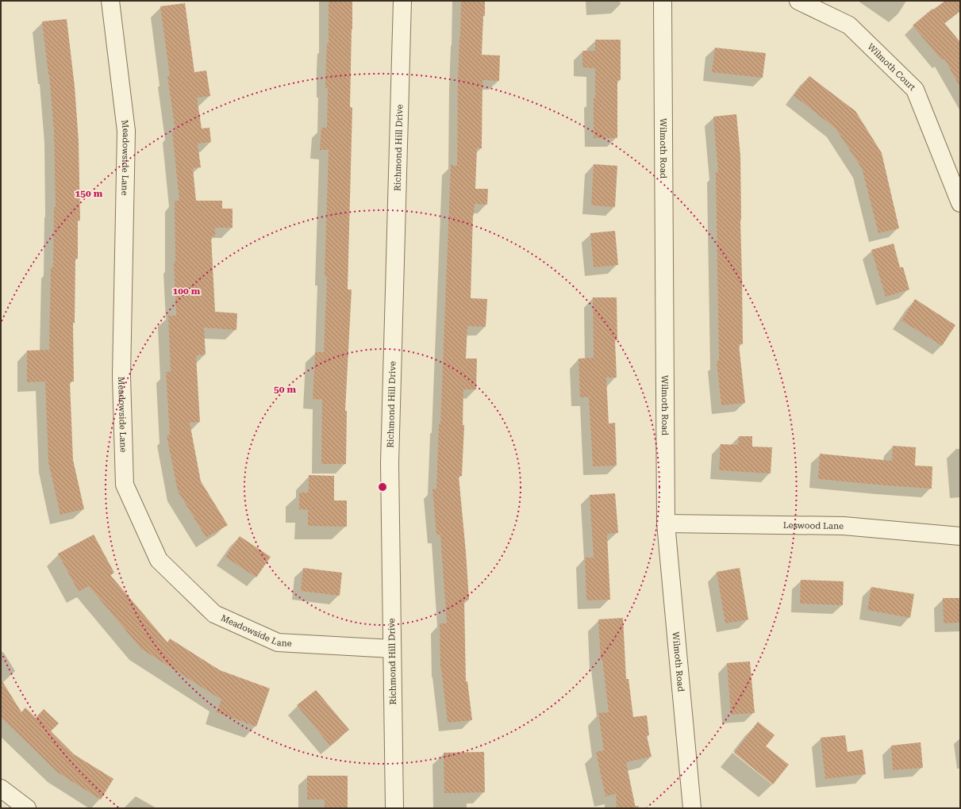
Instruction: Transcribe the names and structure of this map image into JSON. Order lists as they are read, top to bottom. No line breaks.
{"streets":{"street":["Wilmoth Court","Richmond Hill Drive","Wilmoth Road","Meadowside Lane","Leswood Lane"]},"crossings":[["Richmond Hill Drive","Meadowside Lane"],["Wilmoth Road","Leswood Lane"]],"rings":["150 m","100 m","50 m"]}
